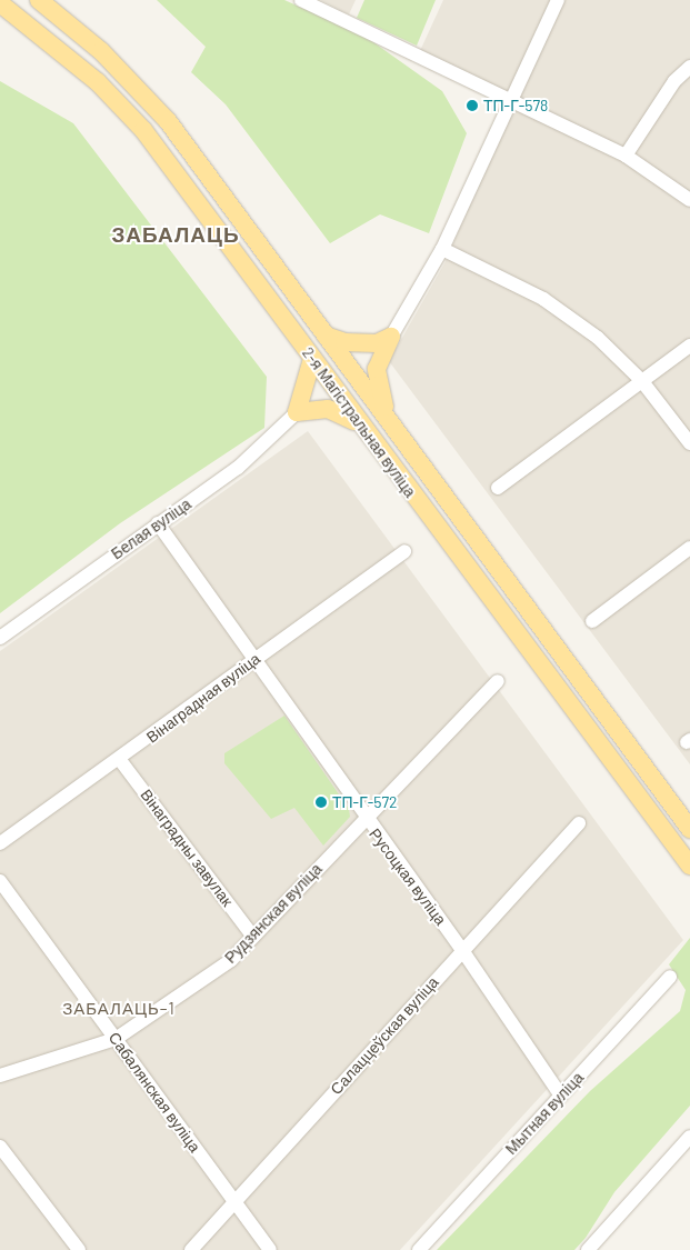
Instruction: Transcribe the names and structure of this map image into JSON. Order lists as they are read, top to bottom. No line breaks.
{"streets":{"main road":["2-я Магістральная вуліца"],"street":["Белая вуліца","Вінаградная вуліца","Вінаградны завулак","Русоцкая вуліца","Рудзянская вуліца","Салаццеўская вуліца","Сабалянская вуліца","Мытная вуліца"]},"crossings":[["Белая вуліца","Русоцкая вуліца"],["Вінаградная вуліца","Вінаградны завулак"],["Вінаградная вуліца","Русоцкая вуліца"],["Вінаградны завулак","Рудзянская вуліца"],["Русоцкая вуліца","Рудзянская вуліца"],["Русоцкая вуліца","Салаццеўская вуліца"],["Русоцкая вуліца","Мытная вуліца"],["Рудзянская вуліца","Сабалянская вуліца"],["Салаццеўская вуліца","Сабалянская вуліца"]],"districts":["ЗАБАЛАЦЬ","ЗАБАЛАЦЬ–1"],"places":["ТП-Г-578","ТП-Г-572"]}
